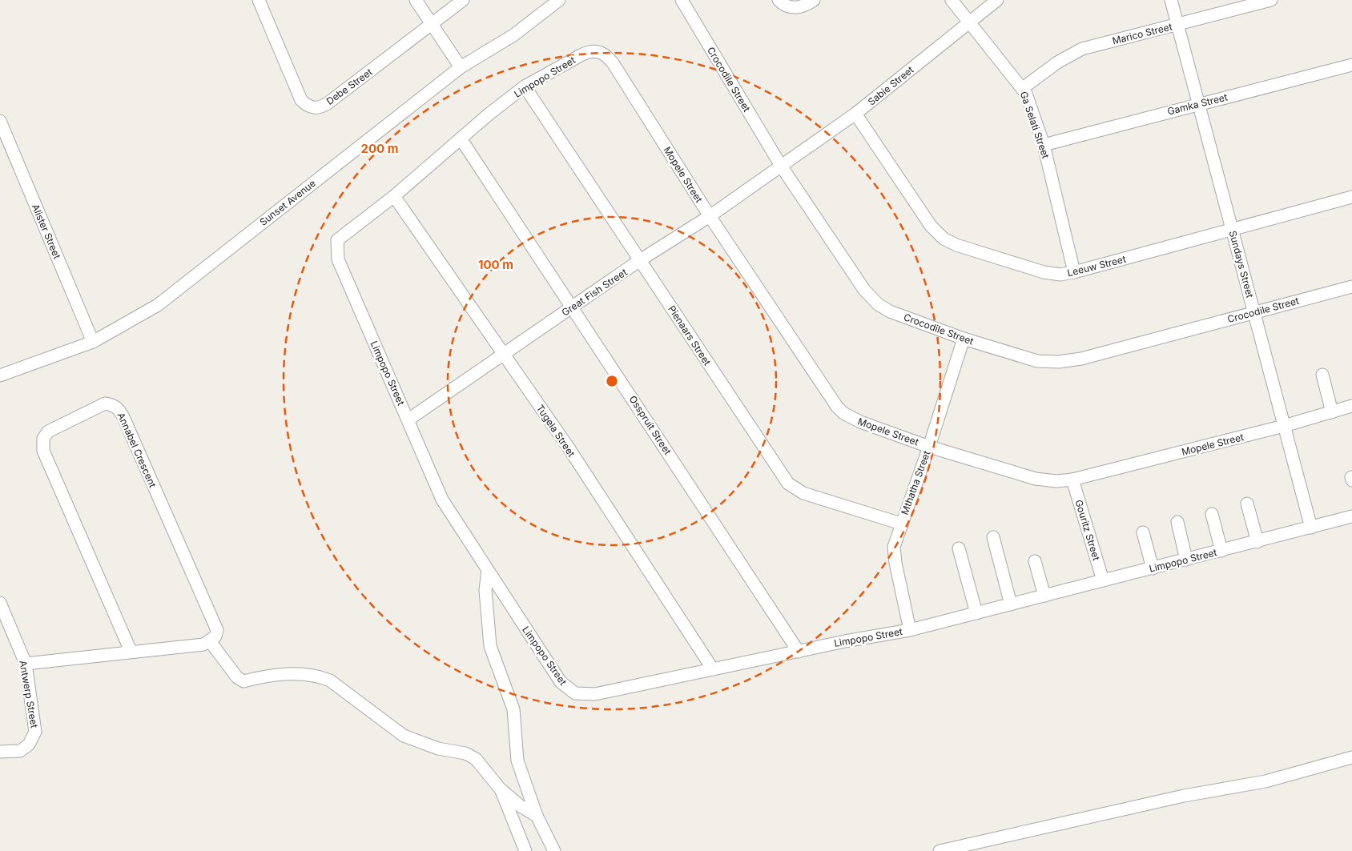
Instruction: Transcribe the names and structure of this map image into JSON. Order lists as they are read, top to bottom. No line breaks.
{"streets":{"street":["Marico Street","Limpopo Street","Crocodile Street","Sabie Street","Debe Street","Gamka Street","Ga Selati Street","Mopele Street","Sunset Avenue","Alister Street","Sundays Street","Leeuw Street","Great Fish Street","Pienaars Street","Osspruit Street","Tugela Street","Annabel Crescent","Mthatha Street","Gouritz Street","Antwerp Street"]},"crossings":[["Marico Street","Ga Selati Street"],["Marico Street","Sundays Street"],["Limpopo Street","Mopele Street"],["Limpopo Street","Sundays Street"],["Limpopo Street","Great Fish Street"],["Limpopo Street","Pienaars Street"],["Limpopo Street","Osspruit Street"],["Limpopo Street","Tugela Street"],["Limpopo Street","Mthatha Street"],["Limpopo Street","Gouritz Street"],["Crocodile Street","Sabie Street"],["Crocodile Street","Sundays Street"],["Crocodile Street","Great Fish Street"],["Crocodile Street","Mthatha Street"],["Sabie Street","Ga Selati Street"],["Sabie Street","Leeuw Street"],["Sabie Street","Great Fish Street"],["Gamka Street","Ga Selati Street"],["Gamka Street","Sundays Street"],["Ga Selati Street","Leeuw Street"],["Mopele Street","Sundays Street"],["Mopele Street","Great Fish Street"],["Mopele Street","Mthatha Street"],["Mopele Street","Gouritz Street"],["Sunset Avenue","Alister Street"],["Sundays Street","Leeuw Street"],["Great Fish Street","Pienaars Street"],["Great Fish Street","Osspruit Street"],["Great Fish Street","Tugela Street"],["Pienaars Street","Mthatha Street"]],"rings":["200 m","100 m"]}
